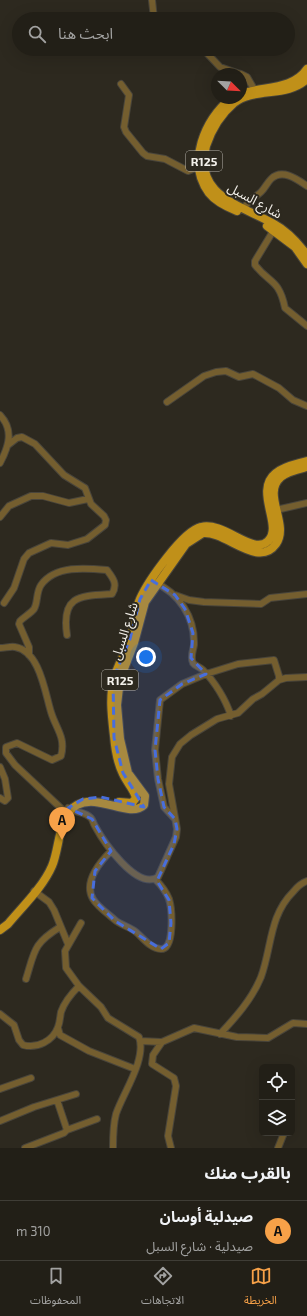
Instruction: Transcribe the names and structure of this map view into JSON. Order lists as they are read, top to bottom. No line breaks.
{"streets":{"main road":["R125","شارع السبل"]},"north":"bottom right","page":{"search":"ابحث هنا","pins":"A","heading":"بالقرب منك","list":[{"mark":"A","name":"صيدلية أوسان","note":"صيدلية · شارع السبل","value":"310 m"}],"nav":["الخريطة","الاتجاهات","المحفوظات"]}}
